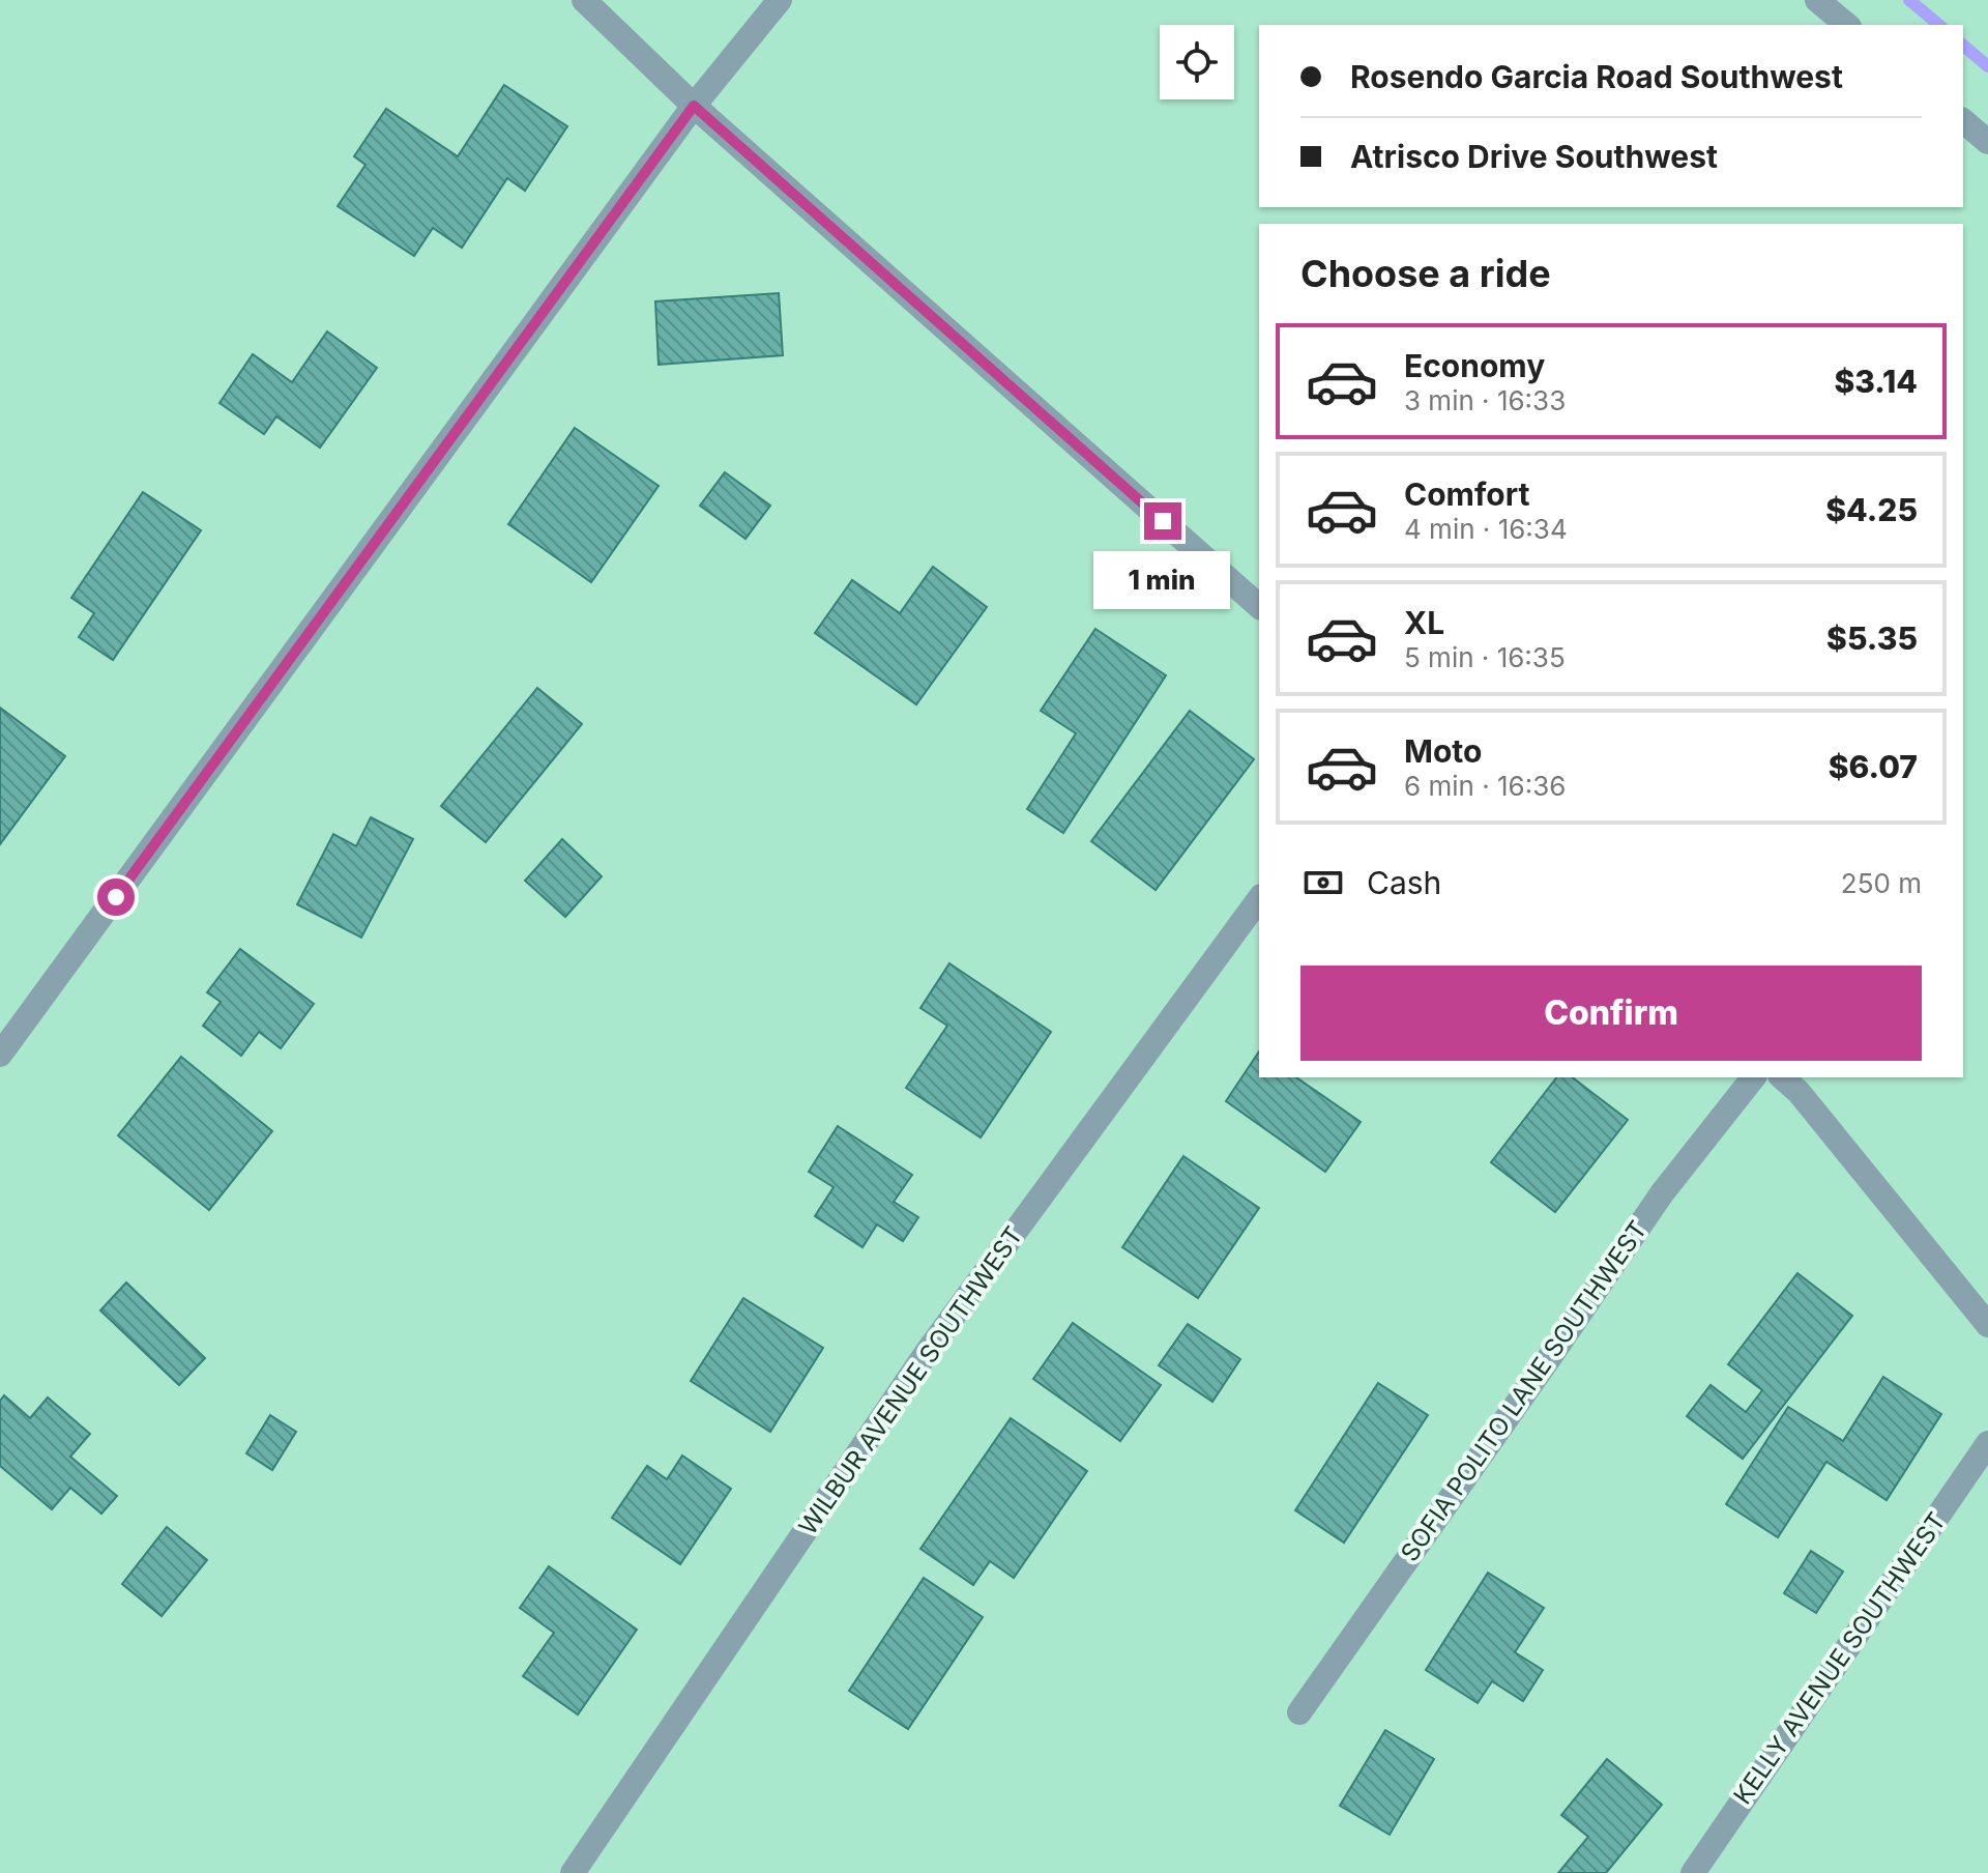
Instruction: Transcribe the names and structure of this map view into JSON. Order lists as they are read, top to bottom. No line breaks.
{"streets":{"street":["WILBUR AVENUE SOUTHWEST","SOFIA POLITO LANE SOUTHWEST","KELLY AVENUE SOUTHWEST"]},"page":{"banner":["Rosendo Garcia Road Southwest","Atrisco Drive Southwest"],"heading":"Choose a ride","list":[{"name":"Economy","note":"3 min · 16:33","value":"$3.14"},{"name":"Comfort","note":"4 min · 16:34","value":"$4.25"},{"name":"XL","note":"5 min · 16:35","value":"$5.35"},{"name":"Moto","note":"6 min · 16:36","value":"$6.07"}],"bubble":"1 min","pay":["Cash","250 m"],"buttons":"Confirm"}}
